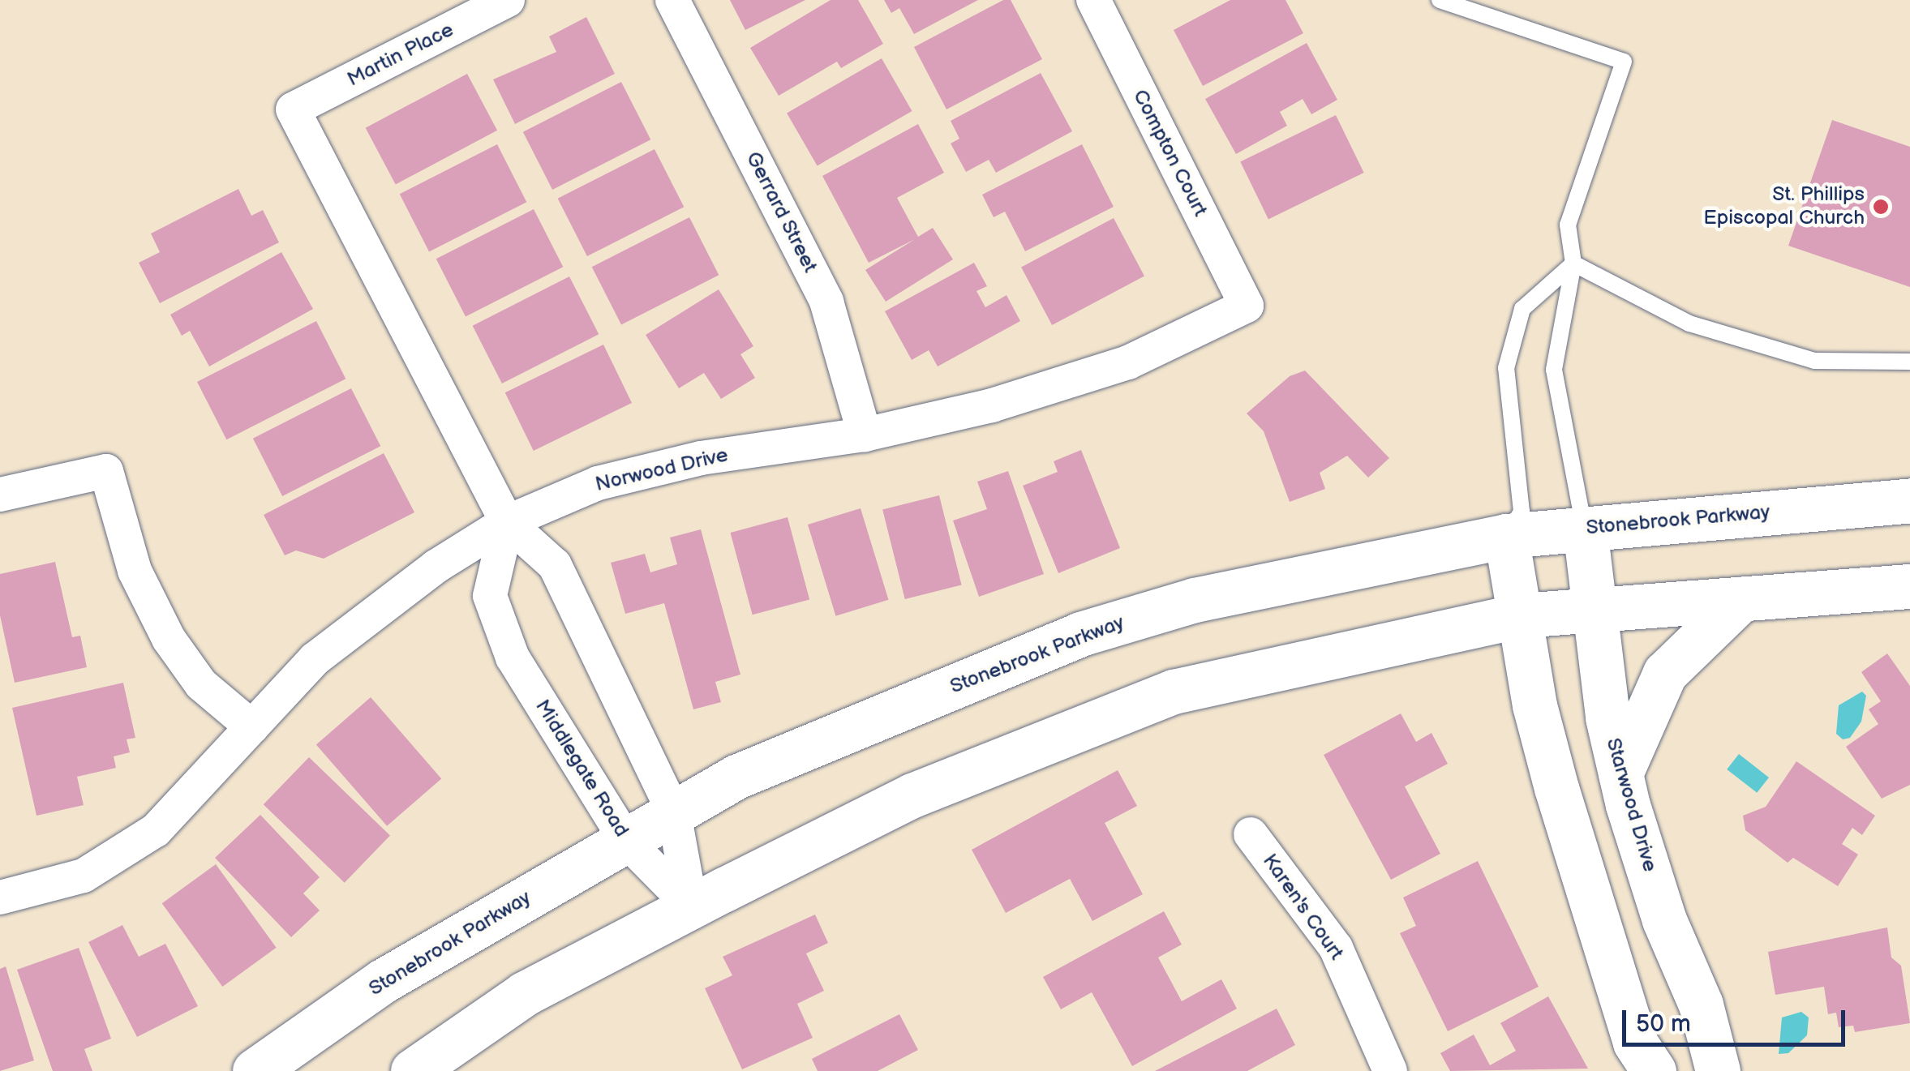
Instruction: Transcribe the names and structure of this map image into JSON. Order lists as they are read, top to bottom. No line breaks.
{"streets":{"main road":["Stonebrook Parkway","Starwood Drive"],"street":["Martin Place","Compton Court","Gerrard Street","Norwood Drive","Middlegate Road","Karen's Court"]},"crossings":[["Martin Place","Norwood Drive"],["Martin Place","Middlegate Road"],["Compton Court","Norwood Drive"],["Gerrard Street","Norwood Drive"],["Norwood Drive","Middlegate Road"],["Stonebrook Parkway","Middlegate Road"],["Stonebrook Parkway","Starwood Drive"]],"places":["St. Phillips Episcopal Church"],"scale_bar":"50 m"}
